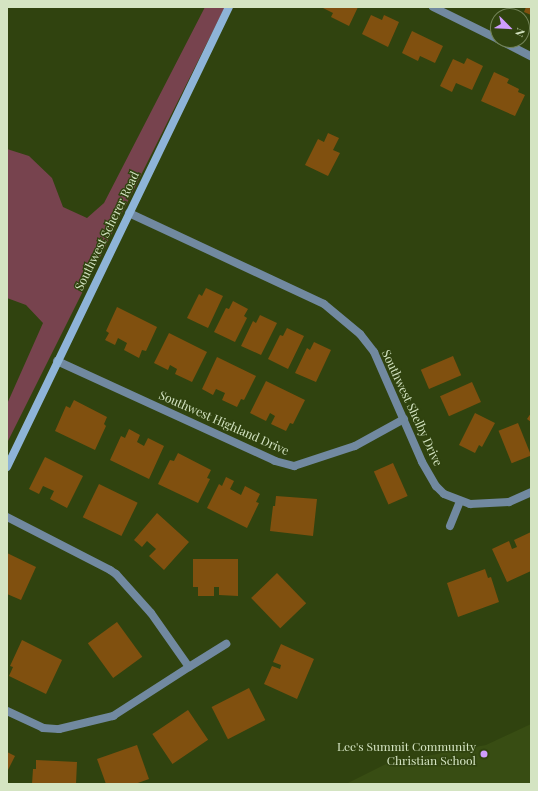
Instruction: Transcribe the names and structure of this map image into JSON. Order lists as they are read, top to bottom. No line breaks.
{"streets":{"main road":["Southwest Scherer Road"],"street":["Southwest Shelby Drive","Southwest Highland Drive"]},"crossings":[["Southwest Scherer Road","Southwest Shelby Drive"],["Southwest Scherer Road","Southwest Highland Drive"],["Southwest Shelby Drive","Southwest Highland Drive"]],"places":["Lee's Summit Community Christian School"],"north":"bottom right"}
